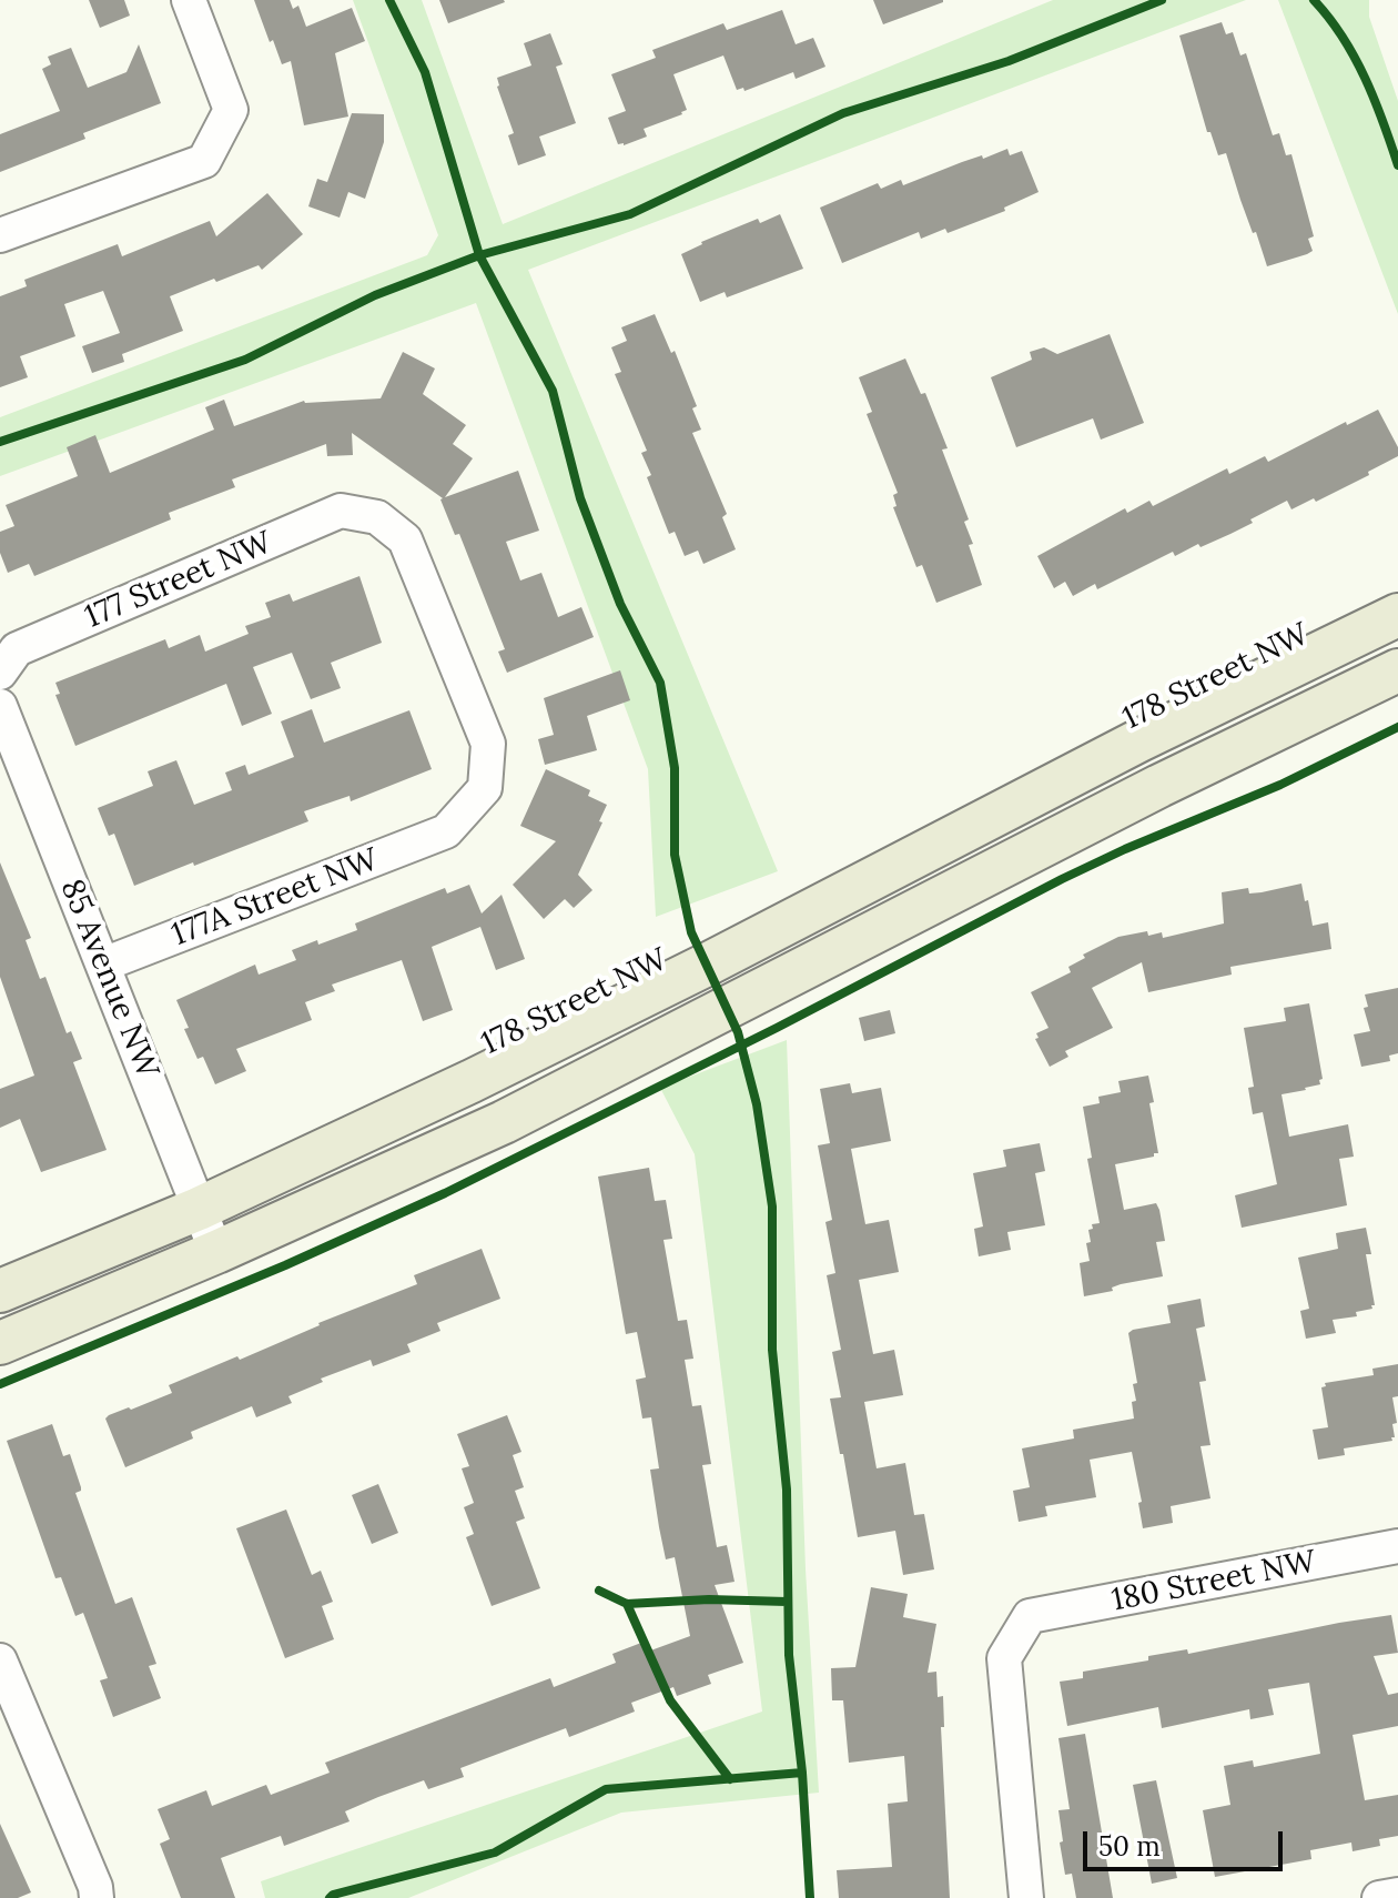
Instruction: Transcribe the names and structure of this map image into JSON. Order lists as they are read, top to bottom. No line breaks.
{"streets":{"main road":["178 Street NW"],"street":["177 Street NW","177A Street NW","85 Avenue NW","180 Street NW"]},"crossings":[["177 Street NW","177A Street NW"],["178 Street NW","85 Avenue NW"],["177A Street NW","85 Avenue NW"]],"scale_bar":"50 m"}
